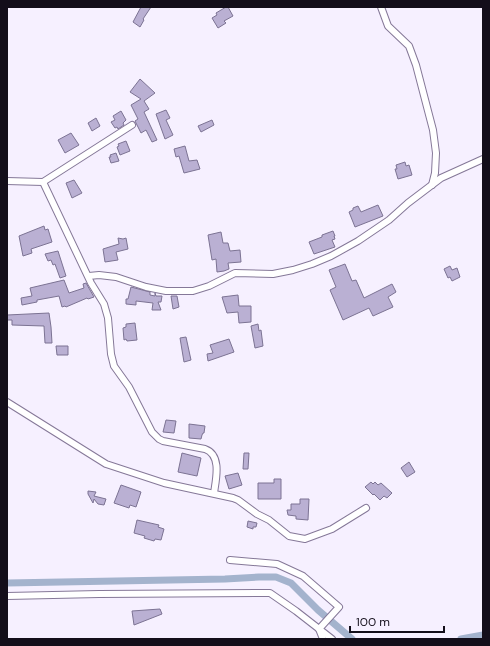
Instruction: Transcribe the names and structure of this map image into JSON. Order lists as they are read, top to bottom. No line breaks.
{"scale_bar":"100 m"}
